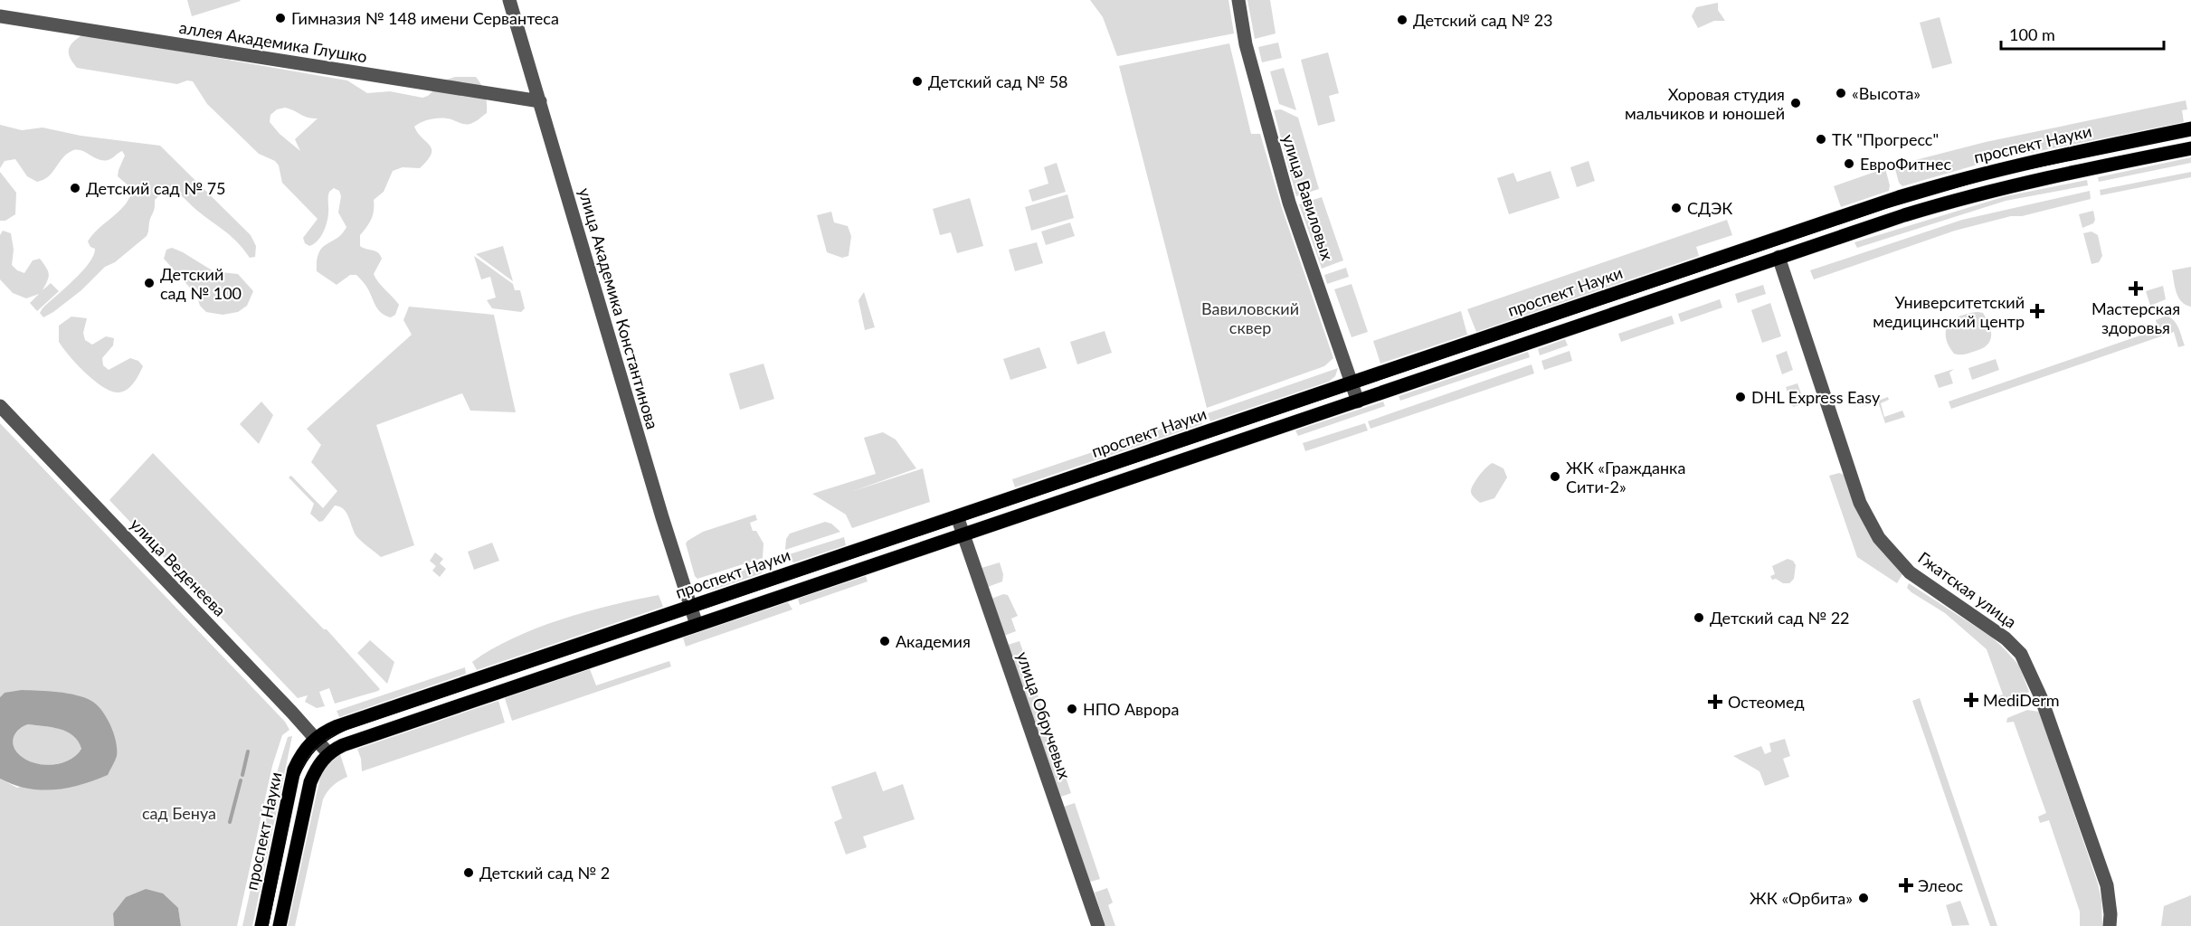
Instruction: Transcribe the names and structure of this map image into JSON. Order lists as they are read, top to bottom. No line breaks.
{"streets":{"main road":["проспект Науки"],"street":["аллея Академика Глушко","улица Вавиловых","улица Академика Константинова","улица Веденеева","Гжатская улица","улица Обручевых"]},"crossings":[["аллея Академика Глушко","улица Академика Константинова"],["проспект Науки","улица Вавиловых"],["проспект Науки","улица Академика Константинова"],["проспект Науки","улица Веденеева"],["проспект Науки","улица Обручевых"]],"parks":["Вавиловский сквер","сад Бенуа"],"places":{"other":["Гимназия № 148 имени Сервантеса","Детский сад № 23","Детский сад № 58","«Высота»","Хоровая студия мальчиков и юношей","ТК \"Прогресс\"","ЕвроФитнес","Детский сад № 75","СДЭК","Детский сад № 100","DHL Express Easy","ЖК «Гражданка Сити-2»","Детский сад № 22","Академия","НПО Аврора","Детский сад № 2","ЖК «Орбита»"],"health":["Мастерская здоровья","Университетский медицинский центр","MediDerm","Остеомед","Элеос"]},"scale_bar":"100 m"}
